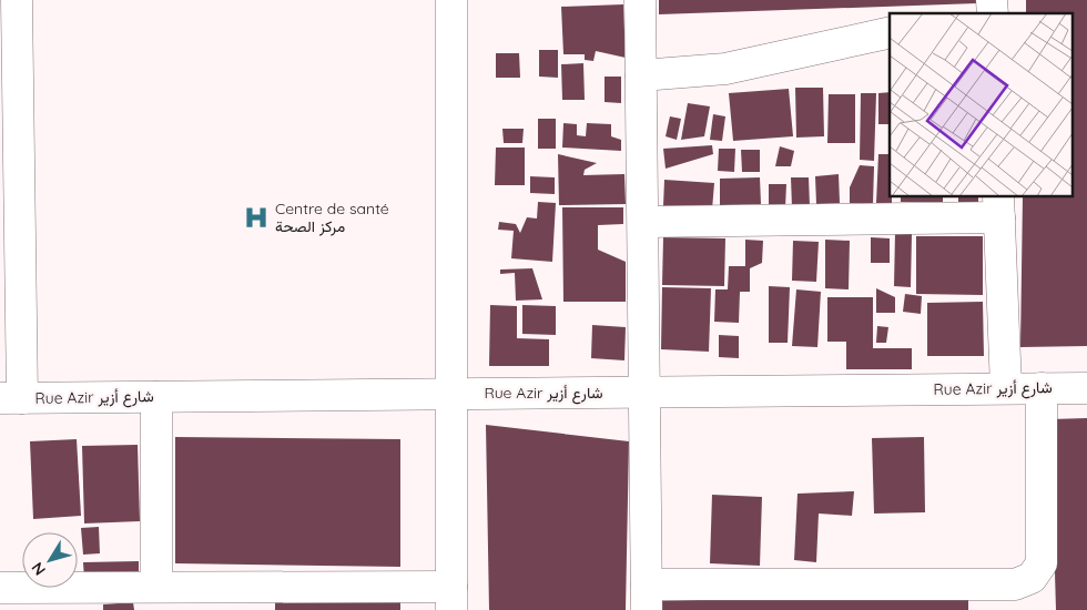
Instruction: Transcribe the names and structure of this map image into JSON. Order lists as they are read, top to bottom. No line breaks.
{"streets":{"street":["Rue Azir شارع أزير"]},"places":{"hospital":["Centre de santé مركز الصحة"]},"north":"bottom left"}
